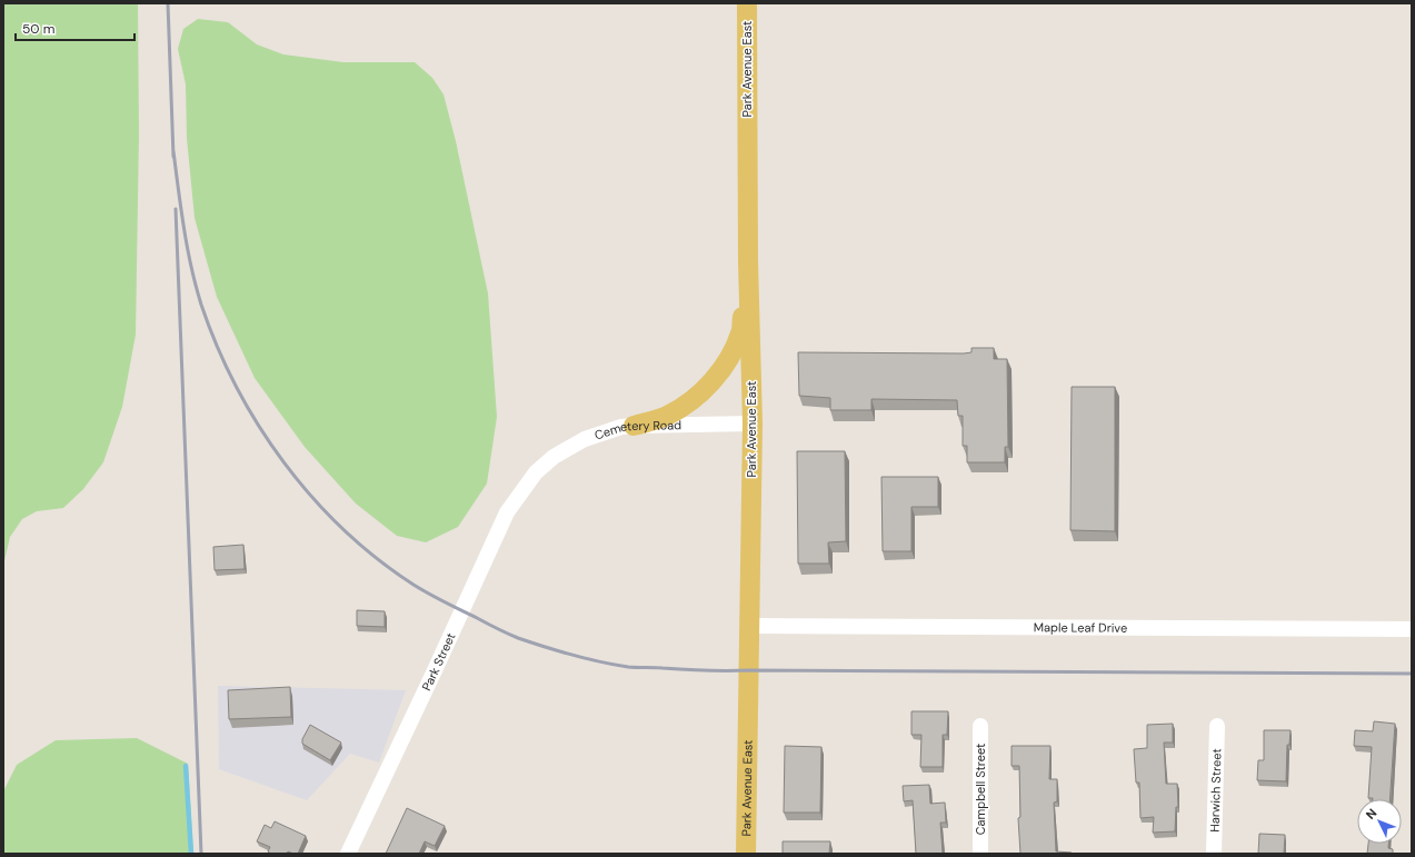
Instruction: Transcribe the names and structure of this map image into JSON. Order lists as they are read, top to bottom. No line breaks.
{"streets":{"main road":["Park Avenue East"],"street":["Cemetery Road","Maple Leaf Drive","Park Street","Campbell Street","Harwich Street"]},"crossings":[["Park Avenue East","Cemetery Road"],["Park Avenue East","Maple Leaf Drive"],["Cemetery Road","Park Street"]],"scale_bar":"50 m","north":"top left"}
